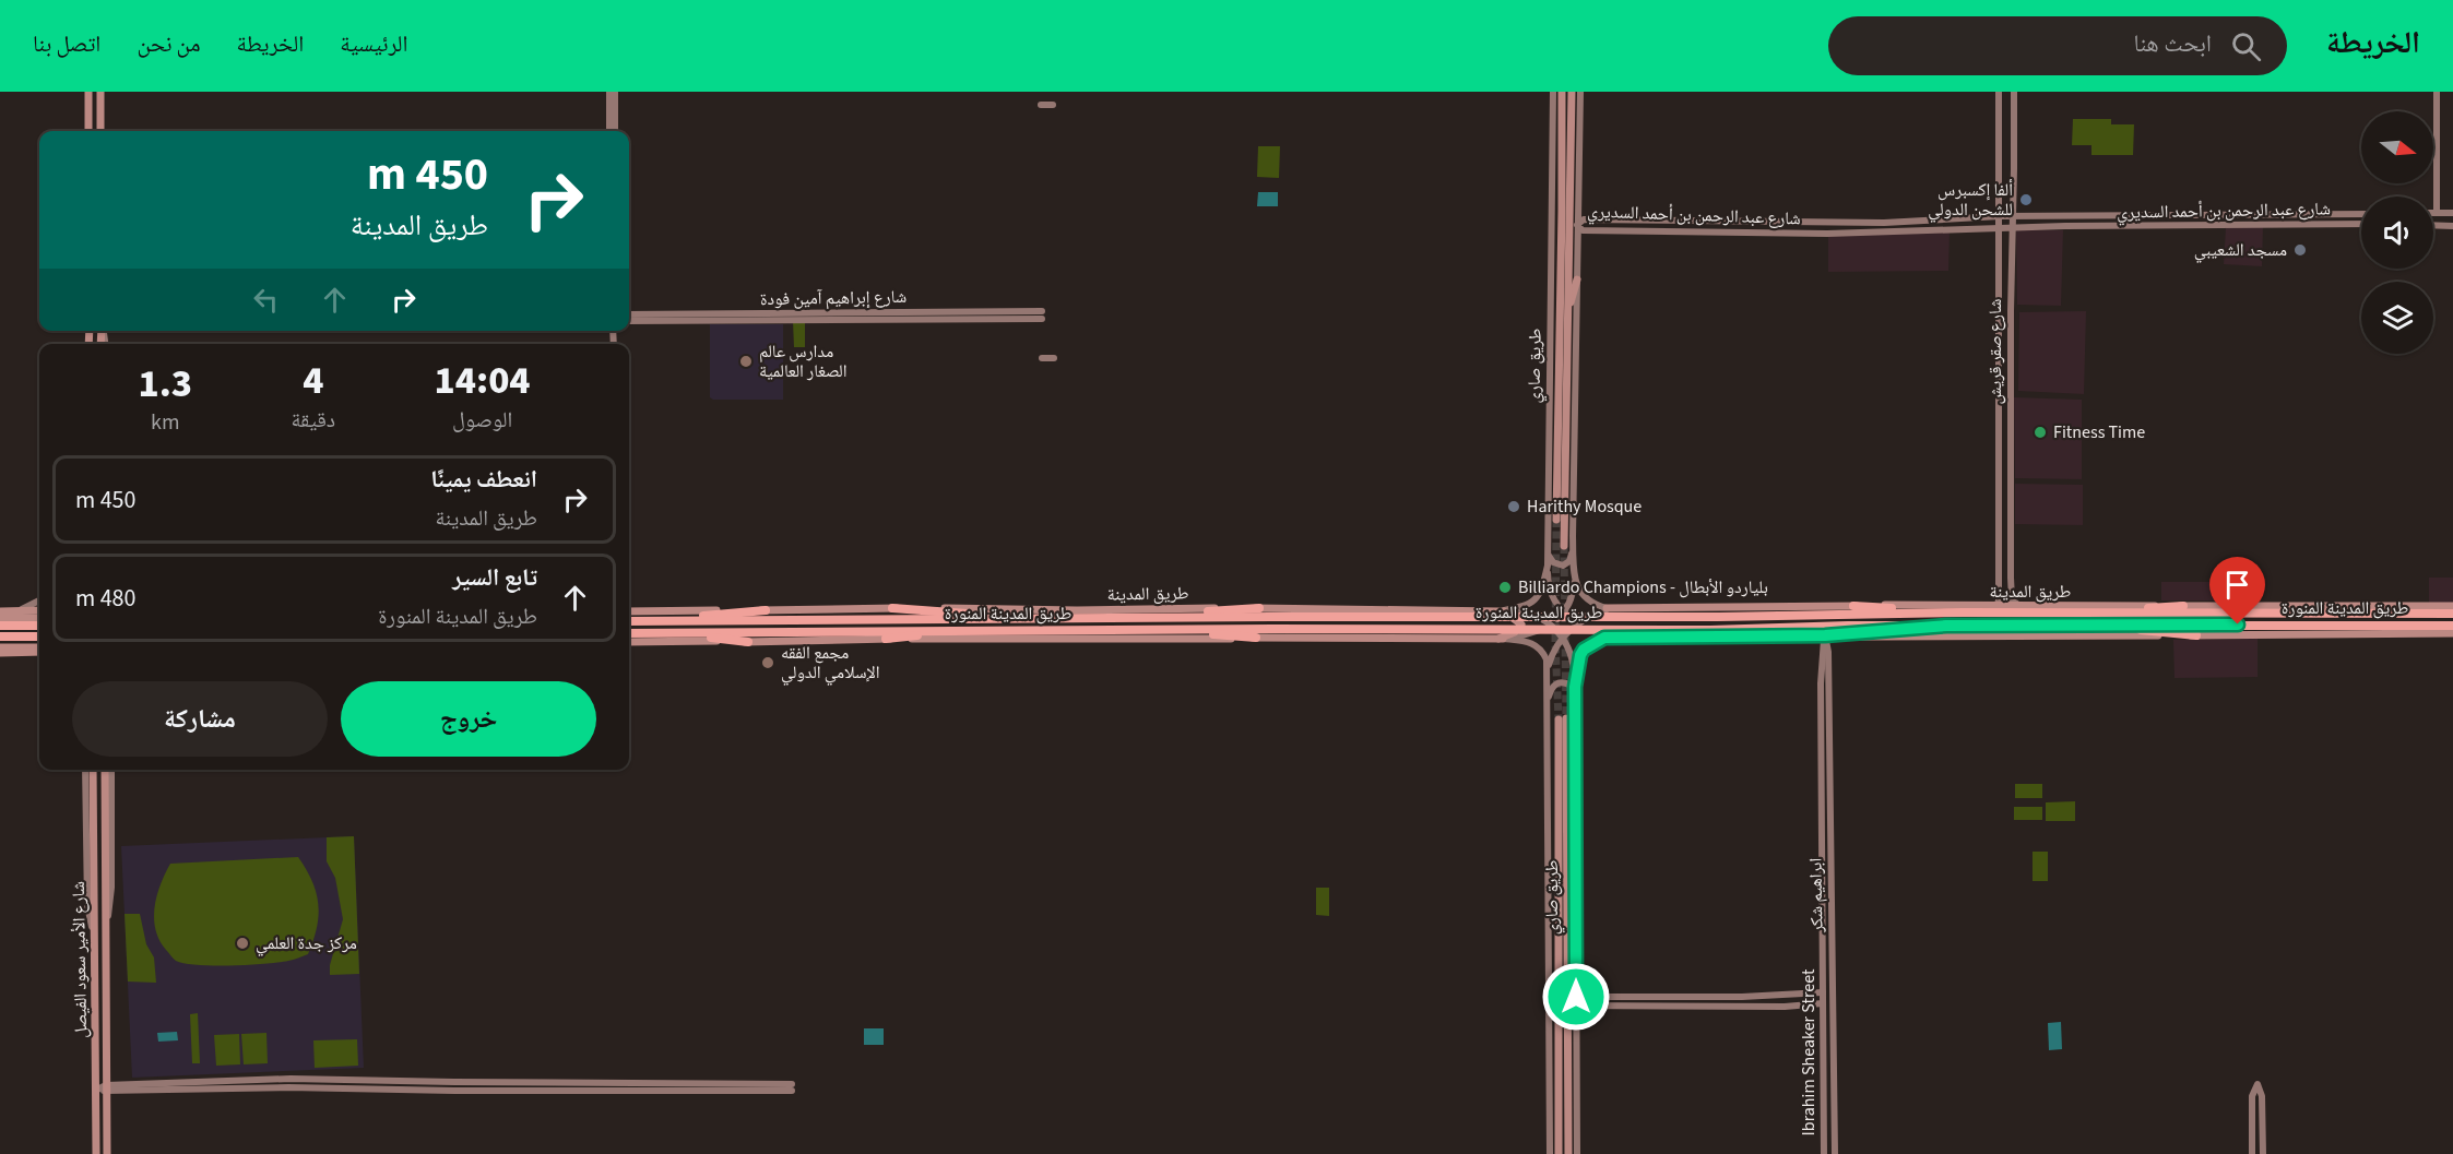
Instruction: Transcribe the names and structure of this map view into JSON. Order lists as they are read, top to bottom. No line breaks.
{"streets":{"highway":["طريق المدينة المنورة"],"main road":["طريق صاري","طريق المدينة","شارع الأمير سعود الفيصل"],"street":["شارع عبد الرحمن بن أحمد السديري","شارع إبراهيم آمين فودة","شارع صقر قريش","ابراهيم شكر","Ibrahim Sheaker Street"]},"crossings":[["شارع عبد الرحمن بن أحمد السديري","شارع صقر قريش"],["شارع صقر قريش","طريق المدينة"],["طريق صاري","طريق المدينة"],["طريق المدينة","طريق المدينة المنورة"],["ابراهيم شكر","Ibrahim Sheaker Street"]],"places":["ألفا إكسبرس للشحن الدولي","مسجد الشعيبي","مدارس عالم الصغار العالمية","Fitness Time","Harithy Mosque","Billiardo Champions - بلياردو الأبطال","مجمع الفقه الإسلامي الدولي","مركز جدة العلمي"],"north":"right","page":{"header":"الخريطة","search":"ابحث هنا","nav":["الرئيسية","الخريطة","من نحن","اتصل بنا"],"turn":["450 m","طريق المدينة"],"eta":["14:04","الوصول","4","دقيقة","1.3","km"],"list":[{"name":"انعطف يمينًا","note":"طريق المدينة","value":"450 m"},{"name":"تابع السير","note":"طريق المدينة المنورة","value":"480 m"}],"buttons":["خروج","مشاركة"]}}
